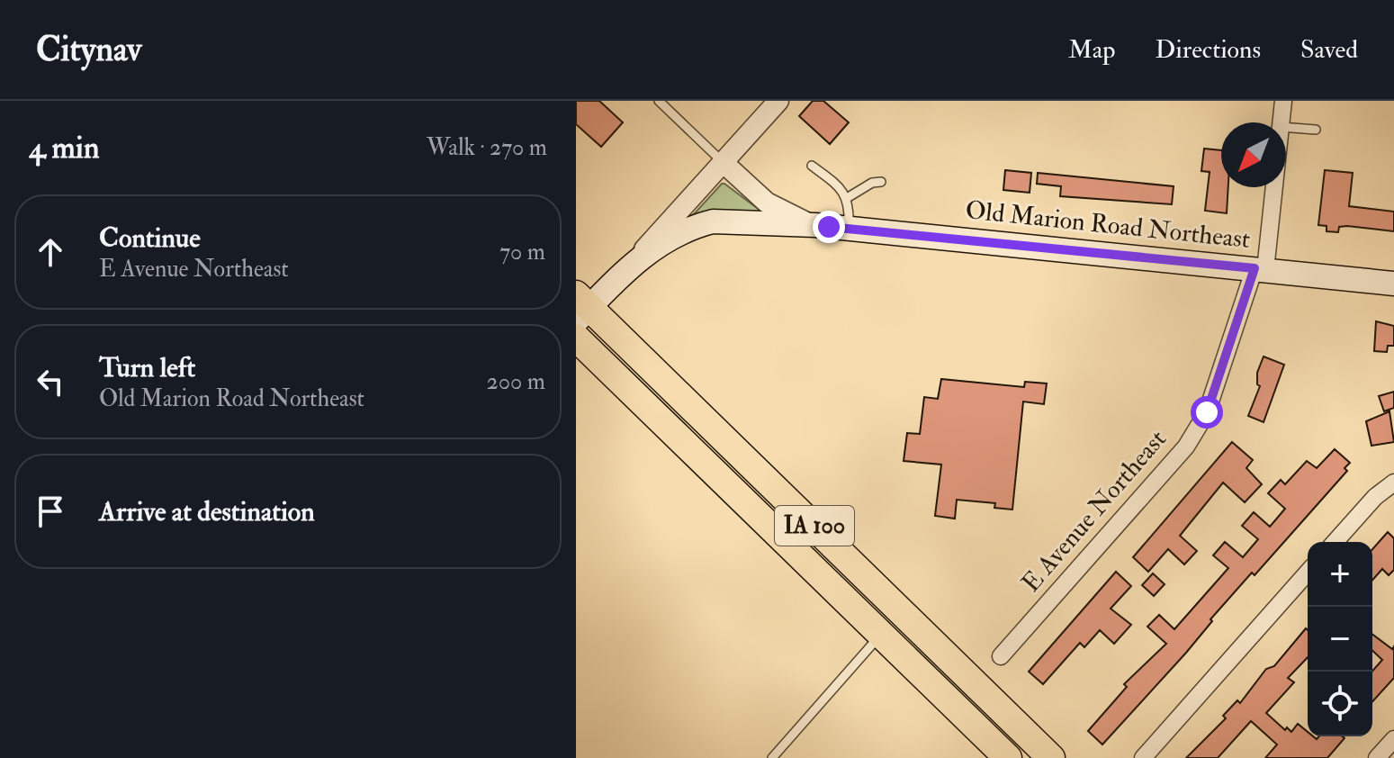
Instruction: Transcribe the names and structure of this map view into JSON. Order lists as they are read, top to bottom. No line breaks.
{"streets":{"highway":["IA 100"],"main road":["Old Marion Road Northeast"],"street":["E Avenue Northeast"]},"crossings":[["Old Marion Road Northeast","E Avenue Northeast"],["Old Marion Road Northeast","IA 100"]],"north":"bottom left","page":{"header":"Citynav","nav":["Map","Directions","Saved"],"heading":["4 min","Walk · 270 m"],"list":[["Continue","E Avenue Northeast","70 m"],["Turn left","Old Marion Road Northeast","200 m"],"Arrive at destination"],"map_buttons":["+","−"]}}
